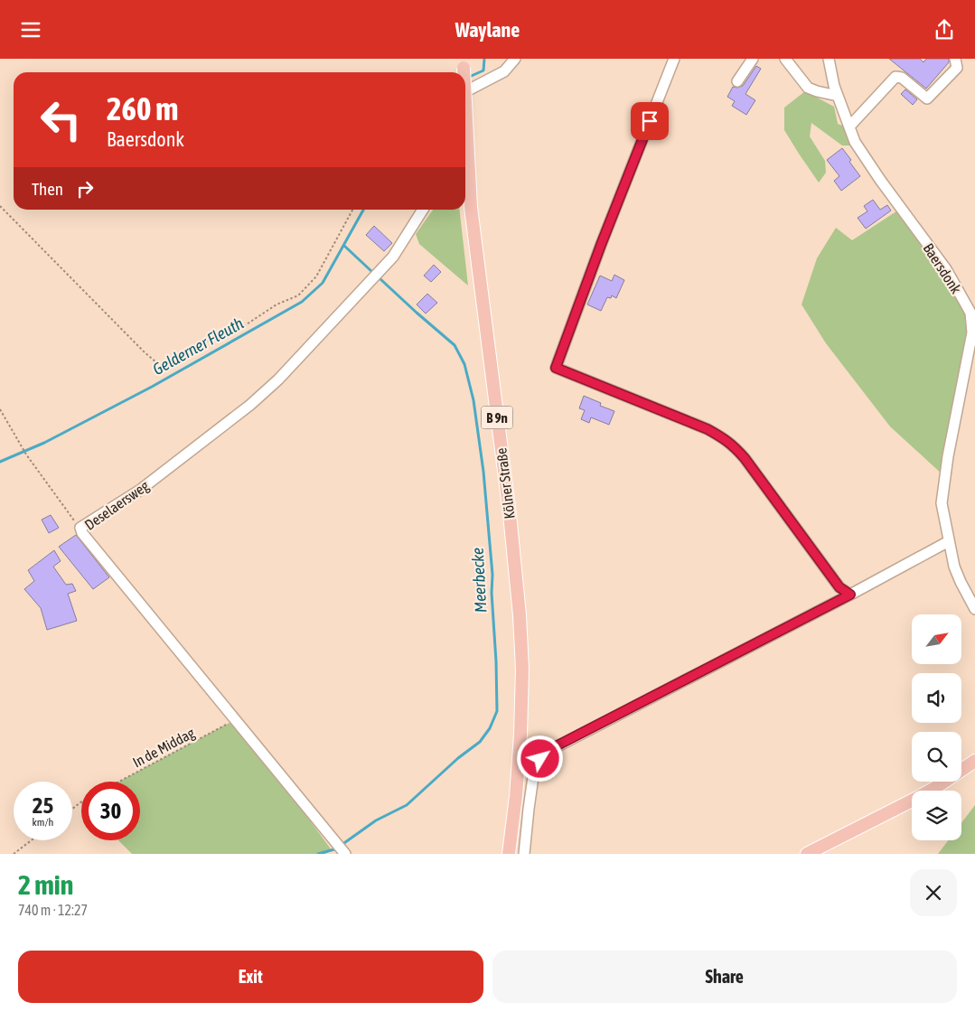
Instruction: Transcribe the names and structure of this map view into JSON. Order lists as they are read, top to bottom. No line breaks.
{"streets":{"main road":["B 9n","Kölner Straße"],"street":["Baersdonk","Deselaersweg"],"path":["In de Middag"]},"crossings":[["Deselaersweg","In de Middag"]],"water":["Gelderner Fleuth","Meerbecke"],"north":"top right","page":{"header":"Waylane","turn":["260 m","Baersdonk"],"then":"Then","speed":"25 km/h","limit":"30","heading":["2 min","740 m · 12:27"],"buttons":["Exit","Share"]}}
